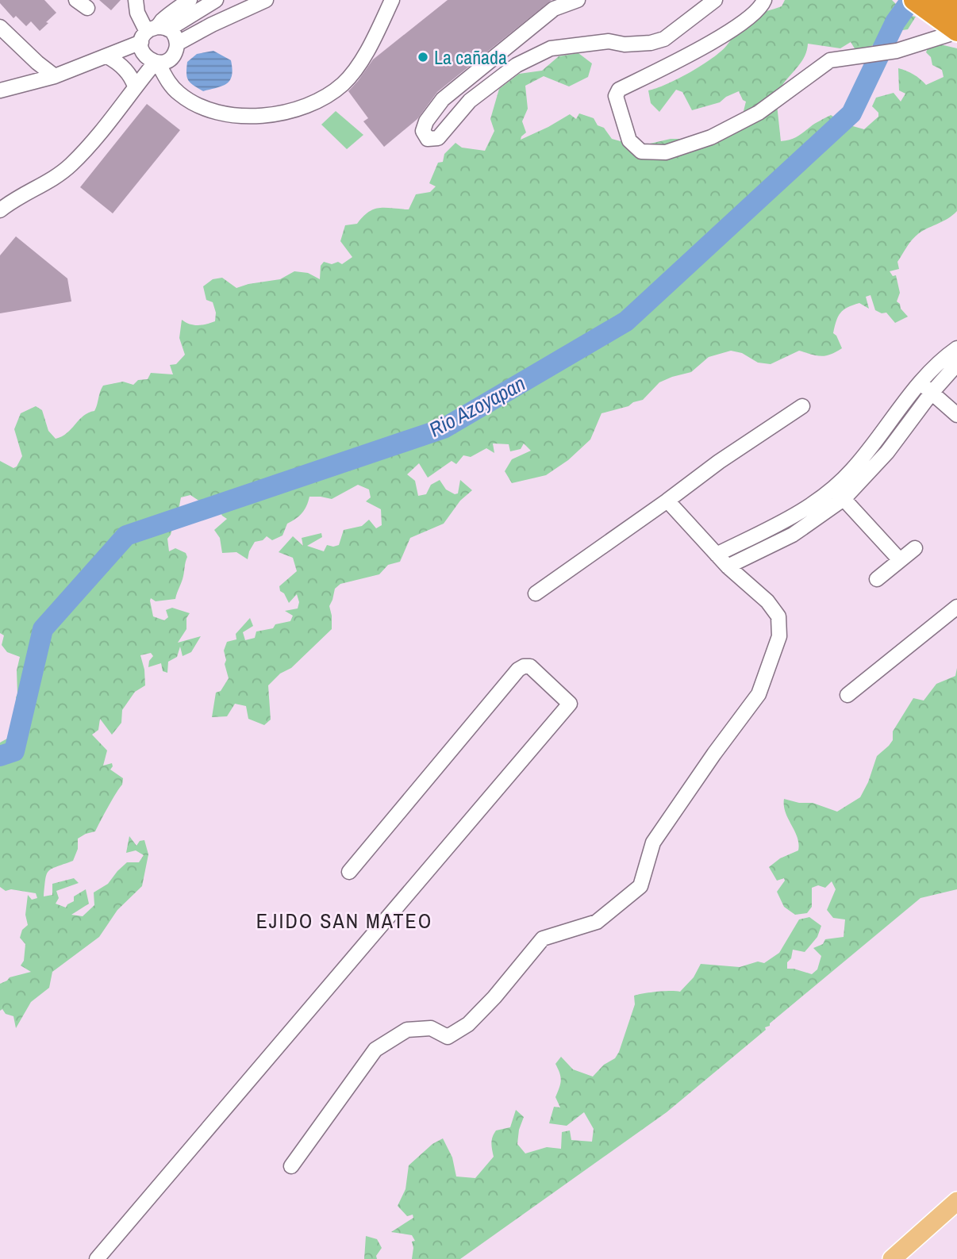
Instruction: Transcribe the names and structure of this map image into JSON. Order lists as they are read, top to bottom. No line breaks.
{"districts":["EJIDO SAN MATEO"],"water":["Rio Azoyapan"],"places":["La cañada"]}
